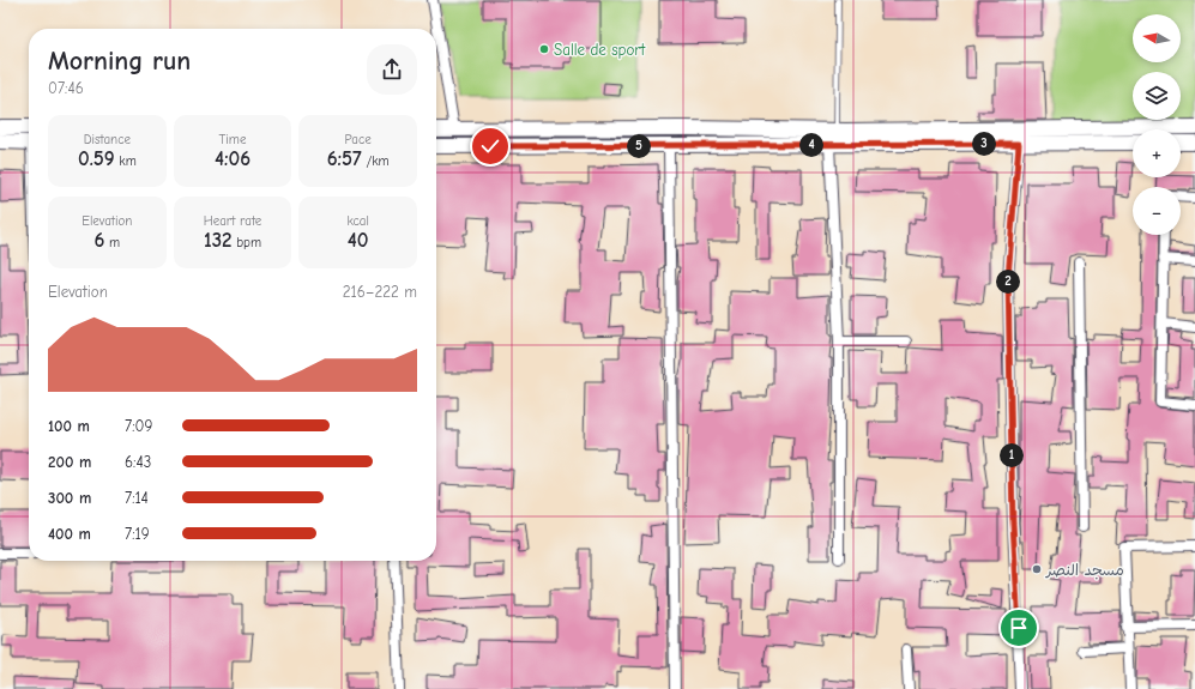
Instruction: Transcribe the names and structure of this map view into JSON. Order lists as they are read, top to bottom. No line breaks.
{"places":["Salle de sport","مسجد النصر"],"north":"left","page":{"map_buttons":["+","−"],"heading":["Morning run","07:46"],"stats":[["Distance","0.59 km"],["Time","4:06"],["Pace","6:57 /km"],["Elevation","6 m"],["Heart rate","132 bpm"],["kcal","40"]],"pins":["3","4","5","2","1"],"chart":["Elevation","216–222 m"],"list":[{"name":"100 m","note":"7:09"},{"name":"200 m","note":"6:43"},{"name":"300 m","note":"7:14"},{"name":"400 m","note":"7:19"}]}}
